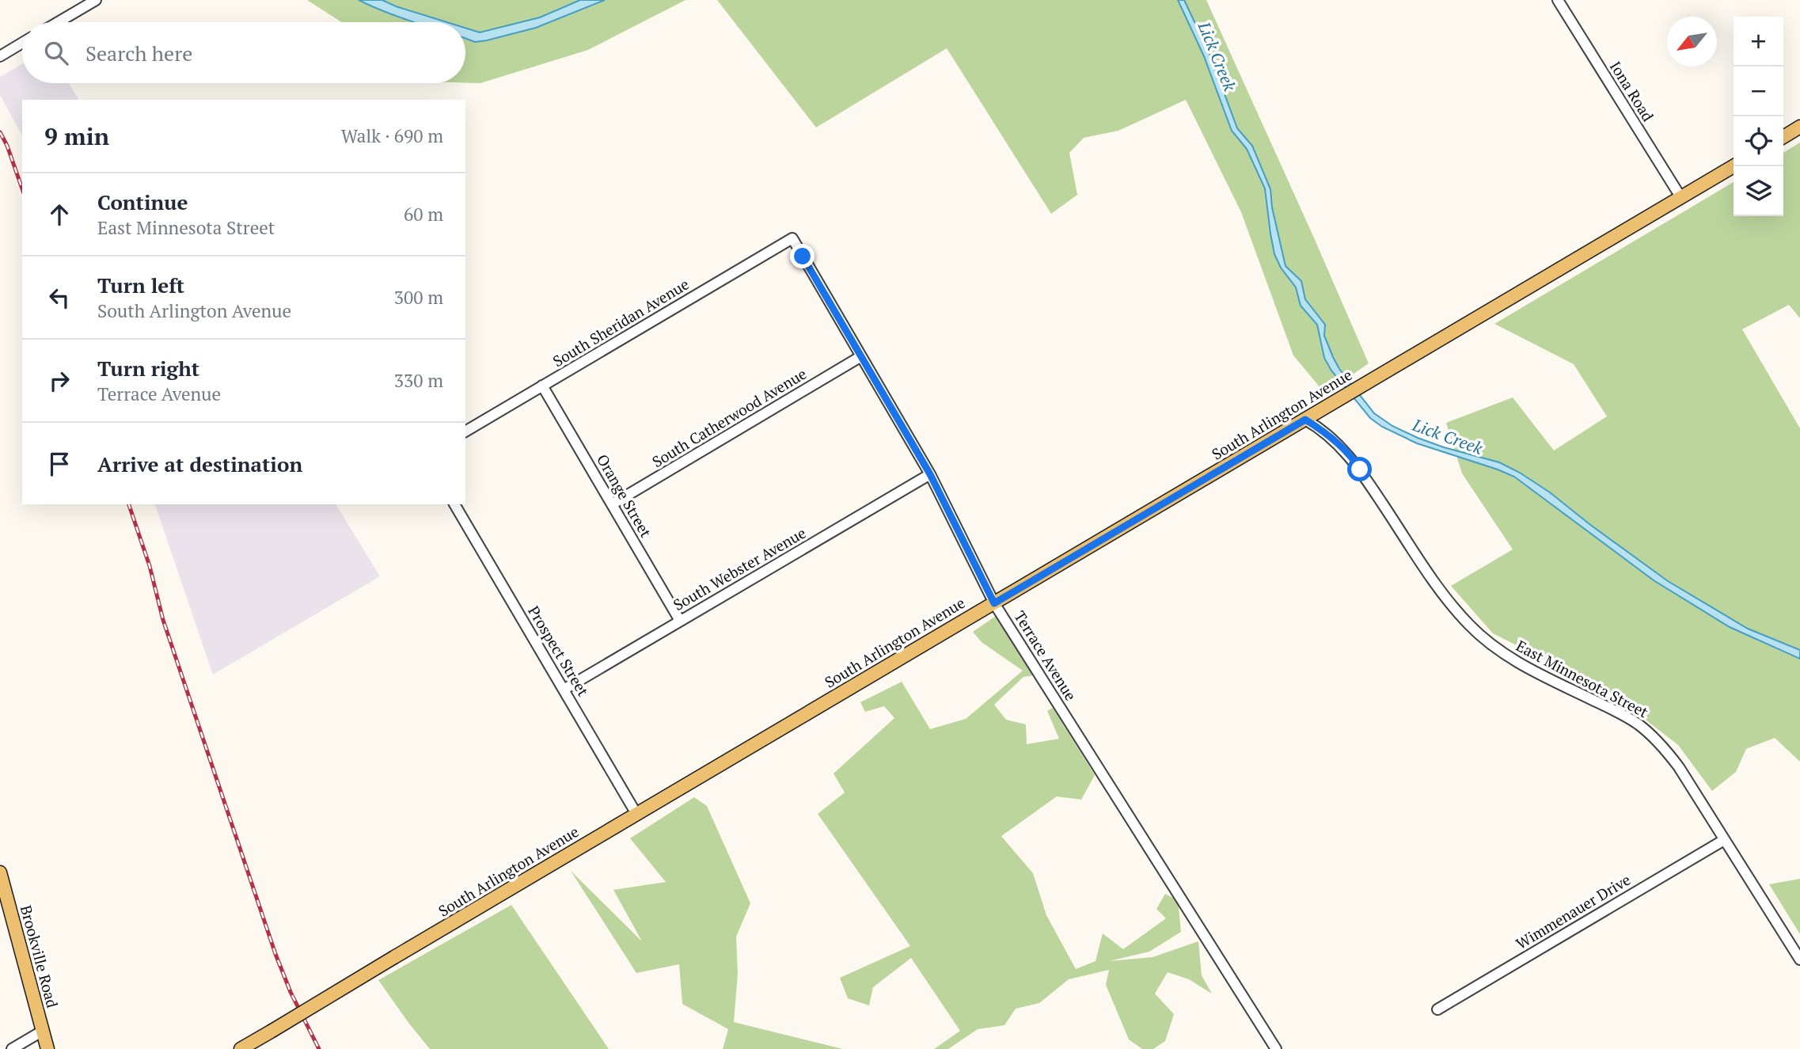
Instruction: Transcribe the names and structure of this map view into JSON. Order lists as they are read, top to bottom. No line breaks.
{"streets":{"main road":["South Arlington Avenue","Brookville Road"],"street":["Iona Road","South Sheridan Avenue","South Catherwood Avenue","Orange Street","South Webster Avenue","Prospect Street","Terrace Avenue","East Minnesota Street","Wimmenauer Drive"]},"crossings":[["Iona Road","South Arlington Avenue"],["South Sheridan Avenue","Orange Street"],["South Sheridan Avenue","Terrace Avenue"],["South Arlington Avenue","Prospect Street"],["South Arlington Avenue","Terrace Avenue"],["South Arlington Avenue","East Minnesota Street"],["South Catherwood Avenue","Orange Street"],["South Catherwood Avenue","Terrace Avenue"],["Orange Street","South Webster Avenue"],["South Webster Avenue","Prospect Street"],["South Webster Avenue","Terrace Avenue"],["East Minnesota Street","Wimmenauer Drive"]],"water":["Lick Creek"],"north":"bottom left","page":{"map_buttons":["+","−"],"search":"Search here","heading":["9 min","Walk · 690 m"],"list":[["Continue","East Minnesota Street","60 m"],["Turn left","South Arlington Avenue","300 m"],["Turn right","Terrace Avenue","330 m"],"Arrive at destination"]}}
